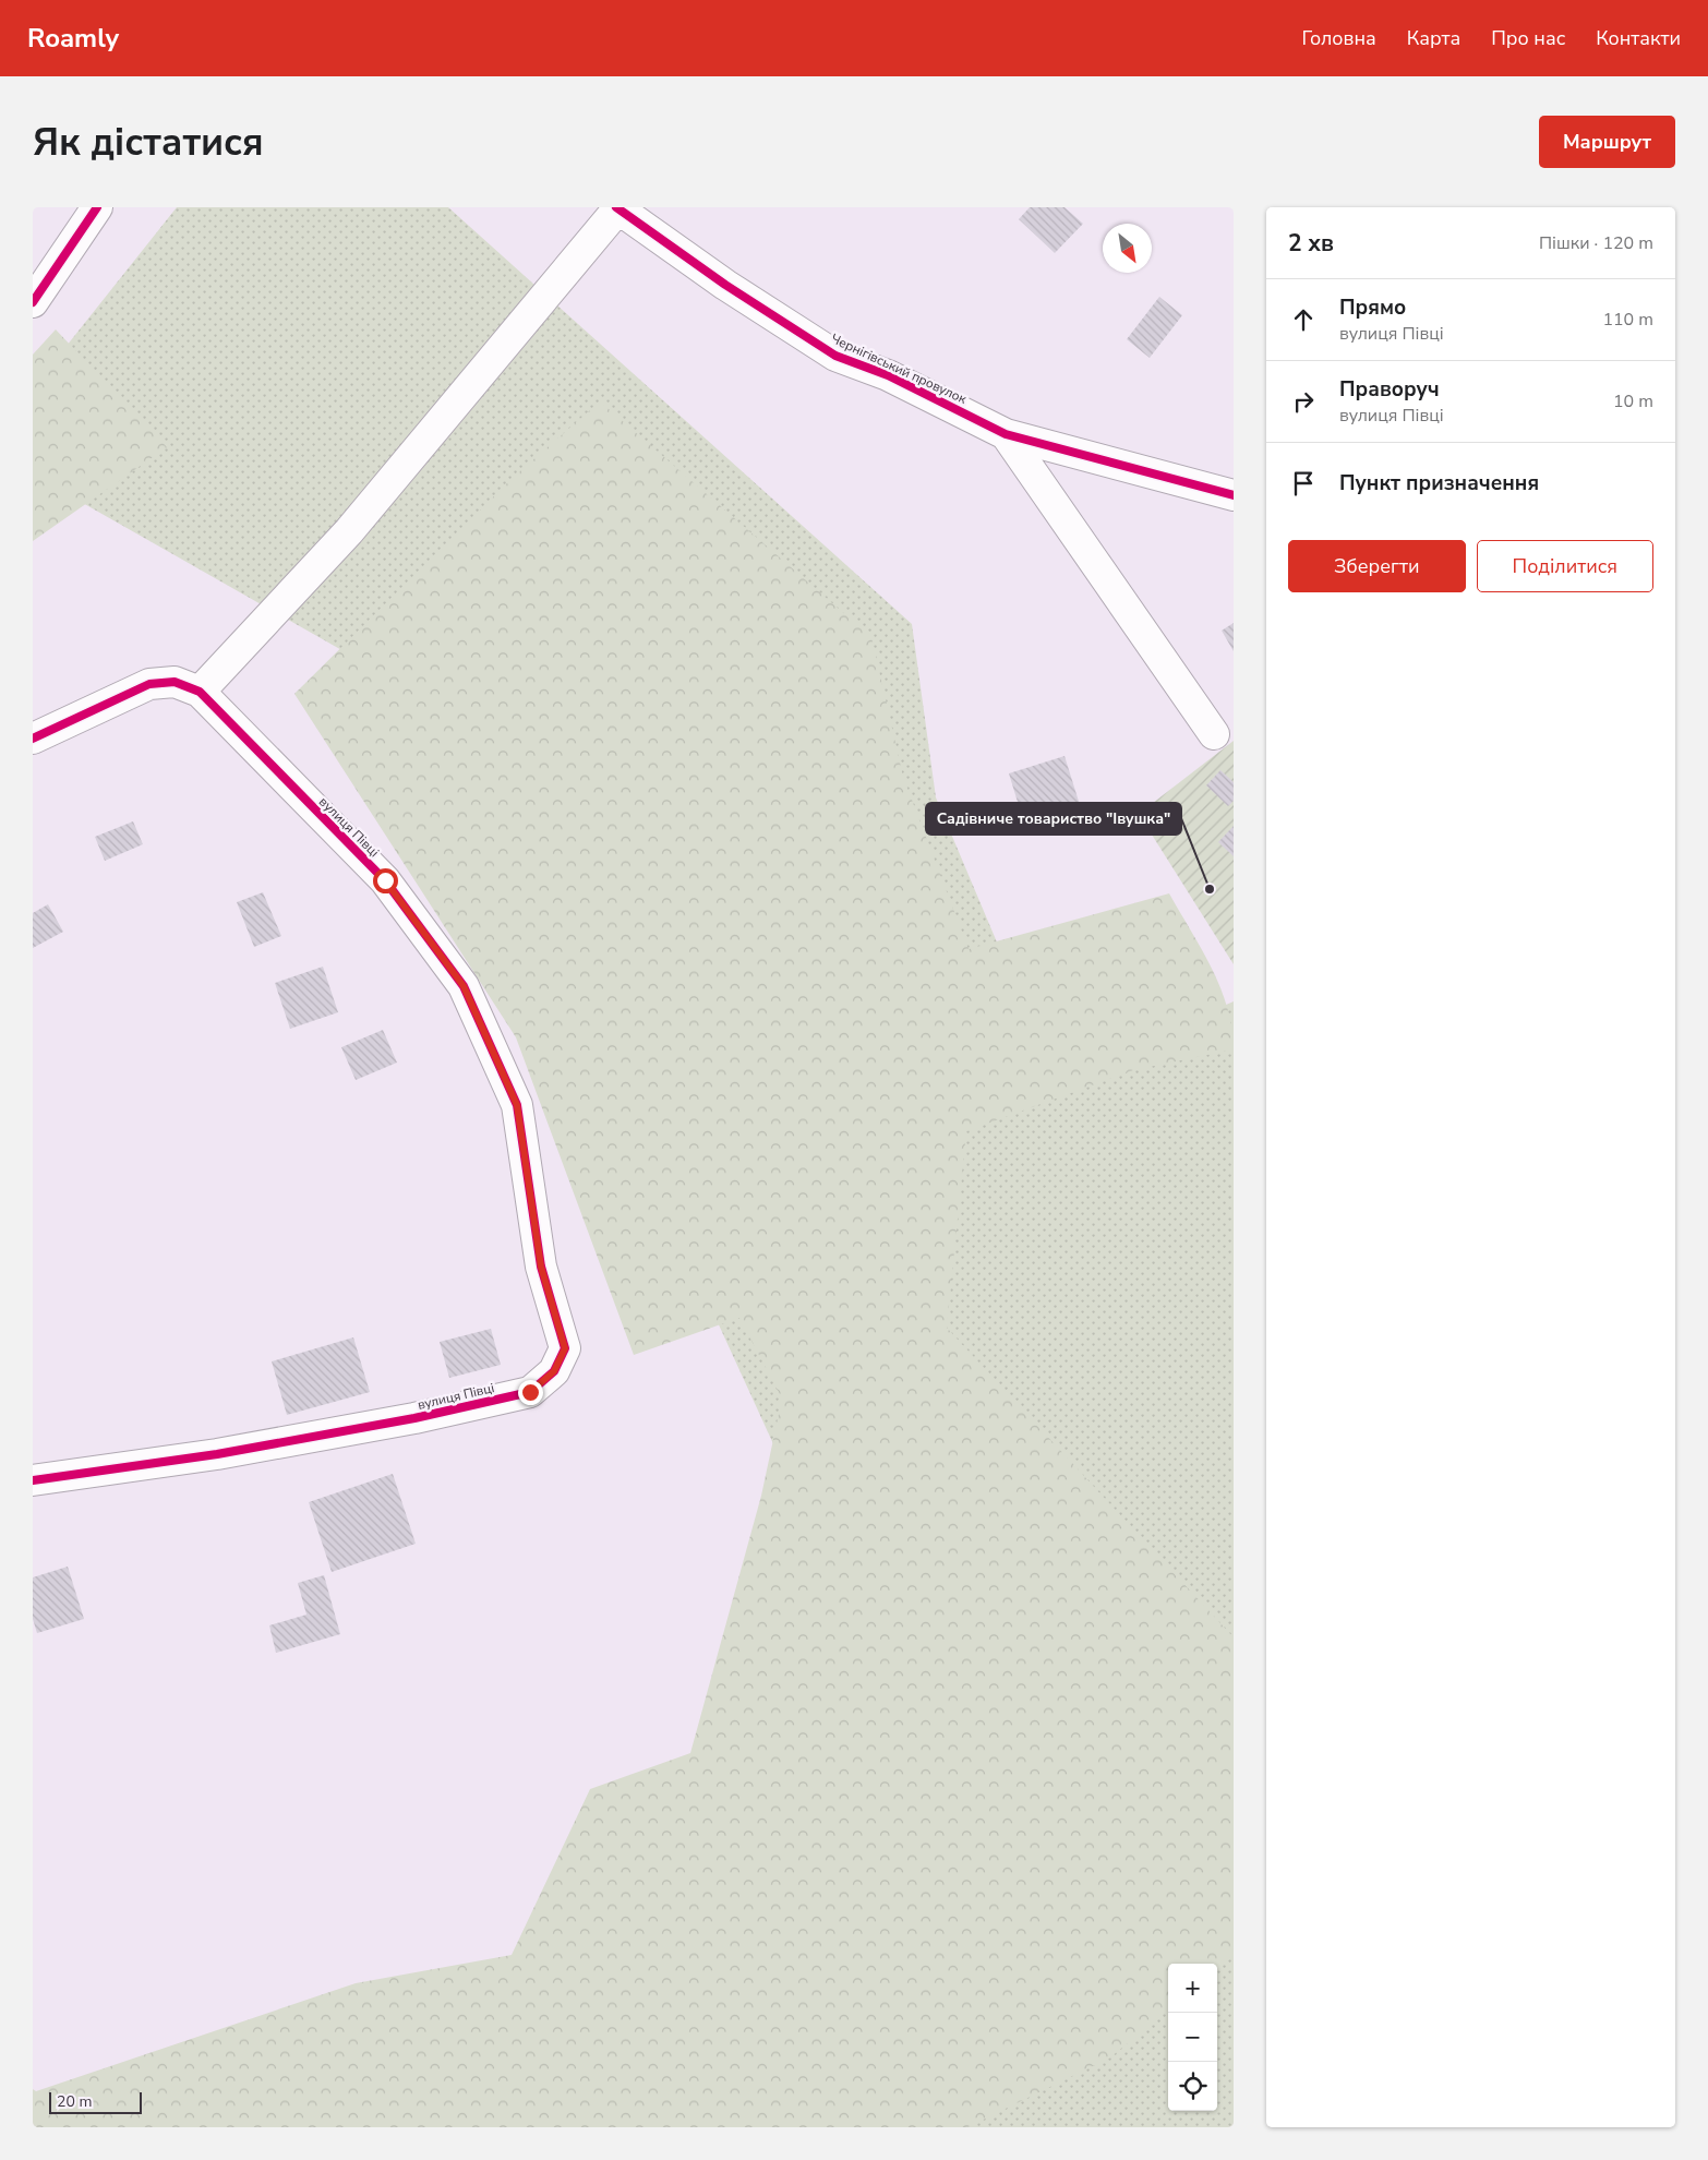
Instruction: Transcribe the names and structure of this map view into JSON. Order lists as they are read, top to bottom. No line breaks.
{"streets":{"street":["Чернігівський провулок","вулиця Півці"]},"places":["Садівниче товариство \"Івушка\""],"scale_bar":"20 m","north":"bottom right","page":{"header":"Roamly","nav":["Головна","Карта","Про нас","Контакти"],"buttons":["Маршрут",["Зберегти","Поділитися"]],"title":"Як дістатися","heading":["2 хв","Пішки · 120 m"],"list":[["Прямо","вулиця Півці","110 m"],["Праворуч","вулиця Півці","10 m"],"Пункт призначення"],"map_buttons":["+","−"],"scale":"20 m"}}
